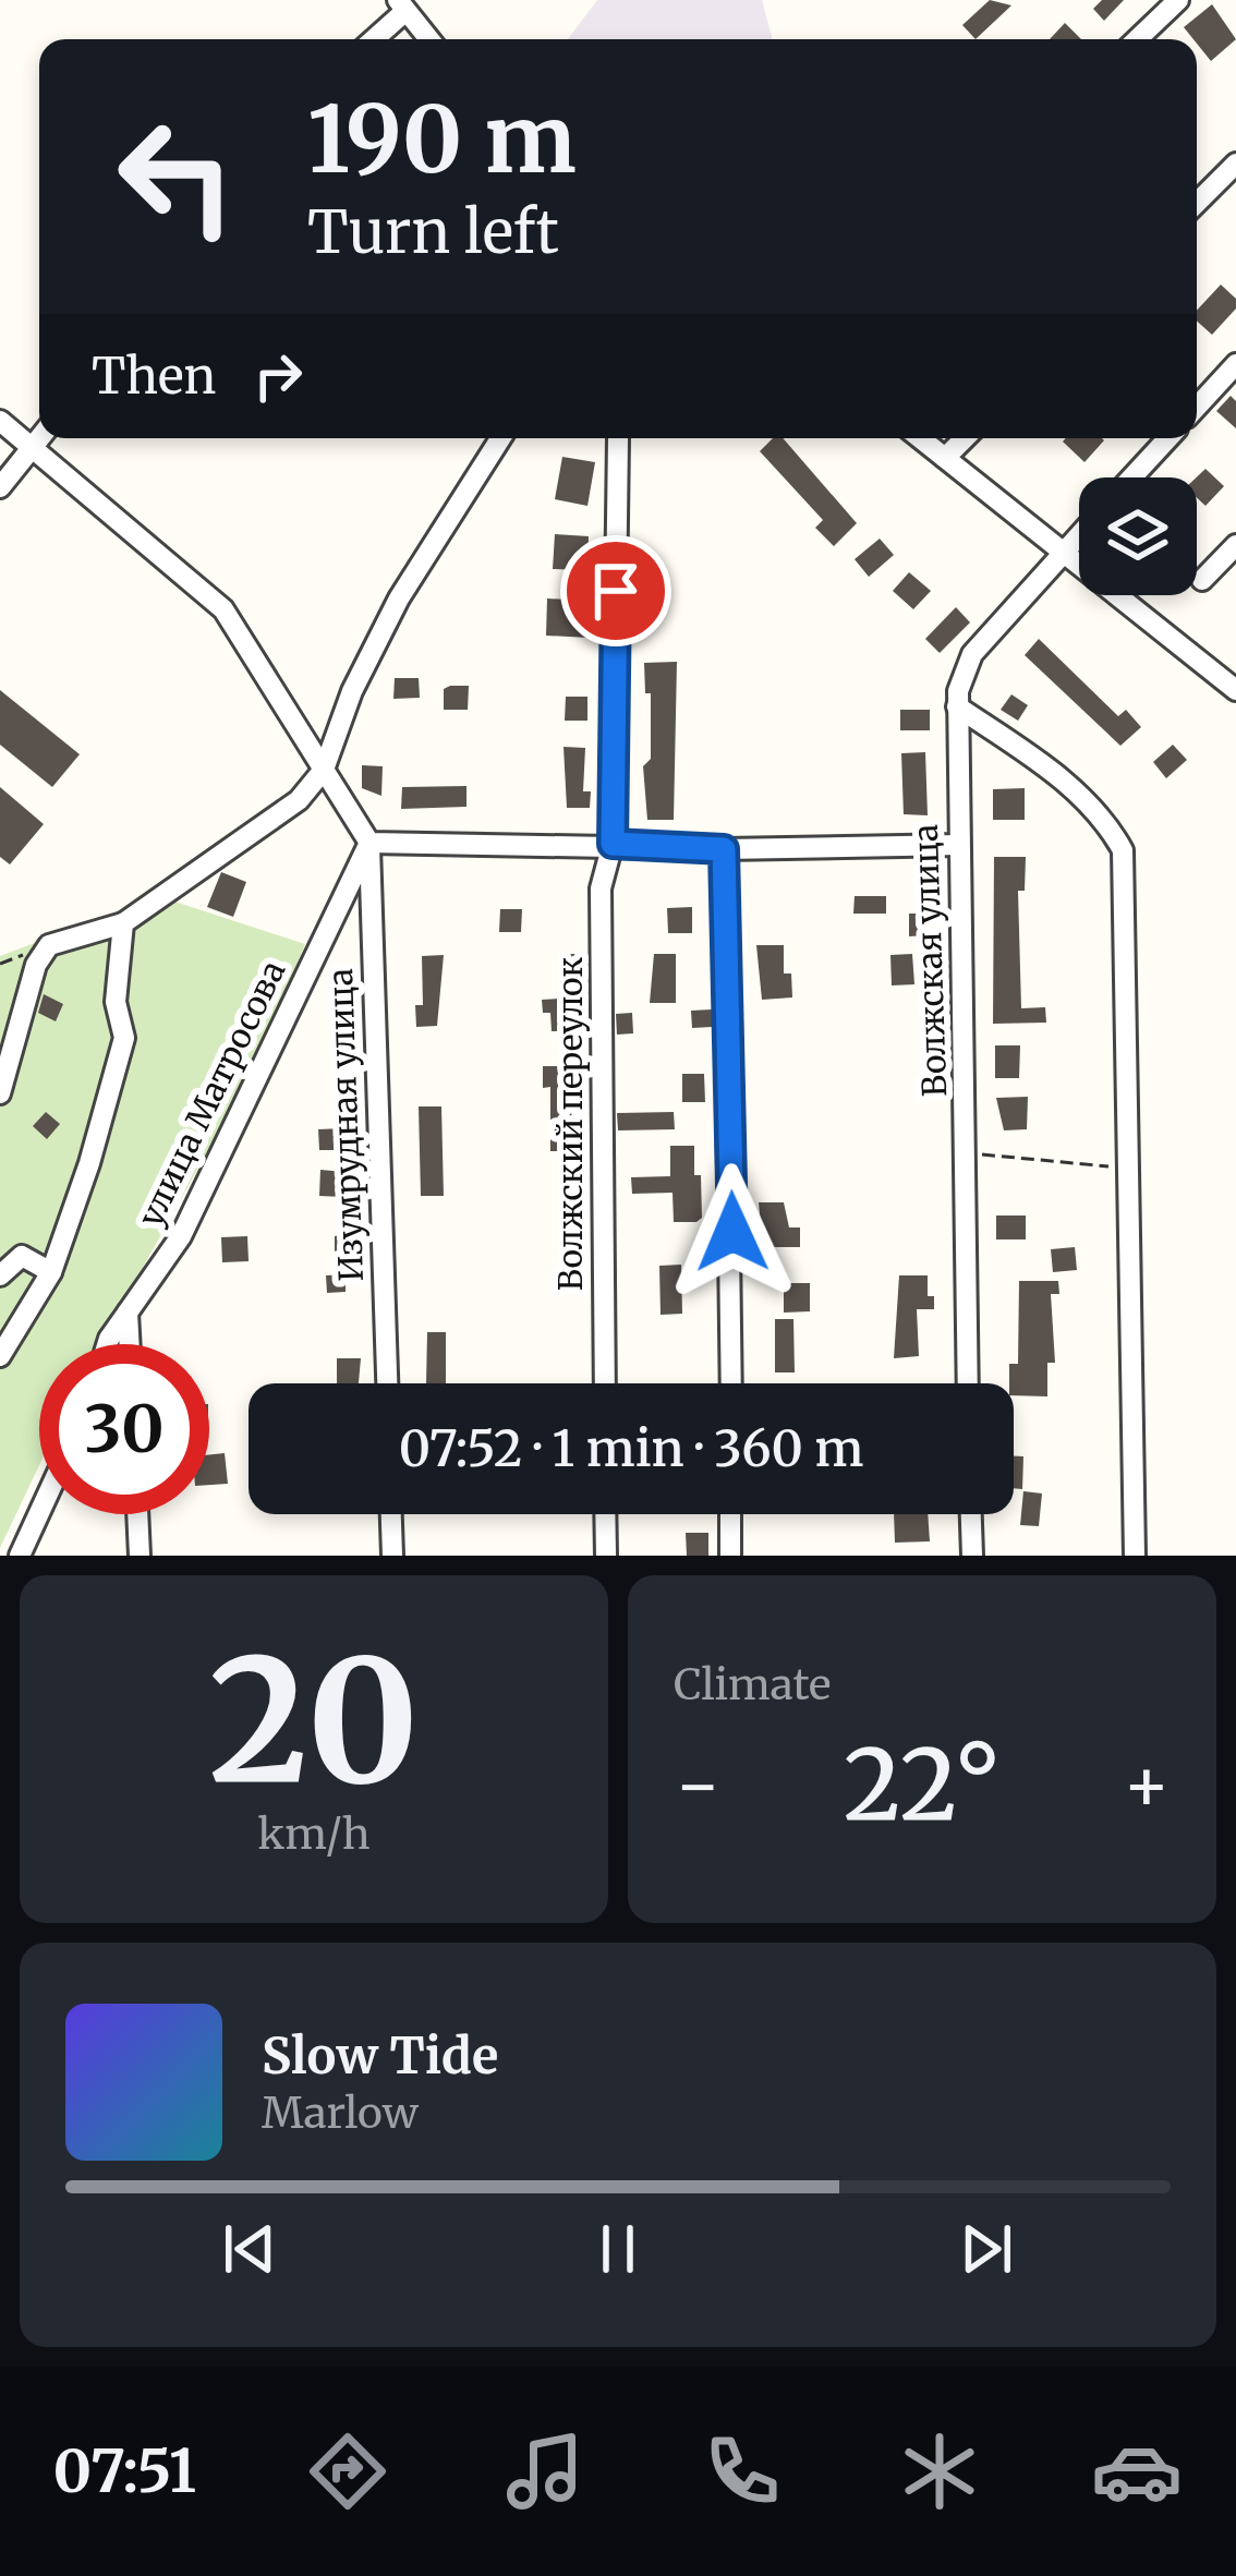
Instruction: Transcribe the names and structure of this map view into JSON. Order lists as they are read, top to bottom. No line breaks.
{"streets":{"street":["Волжская улица","улица Матросова","Волжский переулок","Изумрудная улица"]},"crossings":[["улица Матросова","Изумрудная улица"]],"page":{"turn":["190 m","Turn left"],"then":"Then","limit":"30","trip":"07:52 · 1 min · 360 m","tile":[["20","km/h"],"Climate"],"heat":["−","22°","+"],"song":["Slow Tide","Marlow"],"tabs":"07:51"}}
